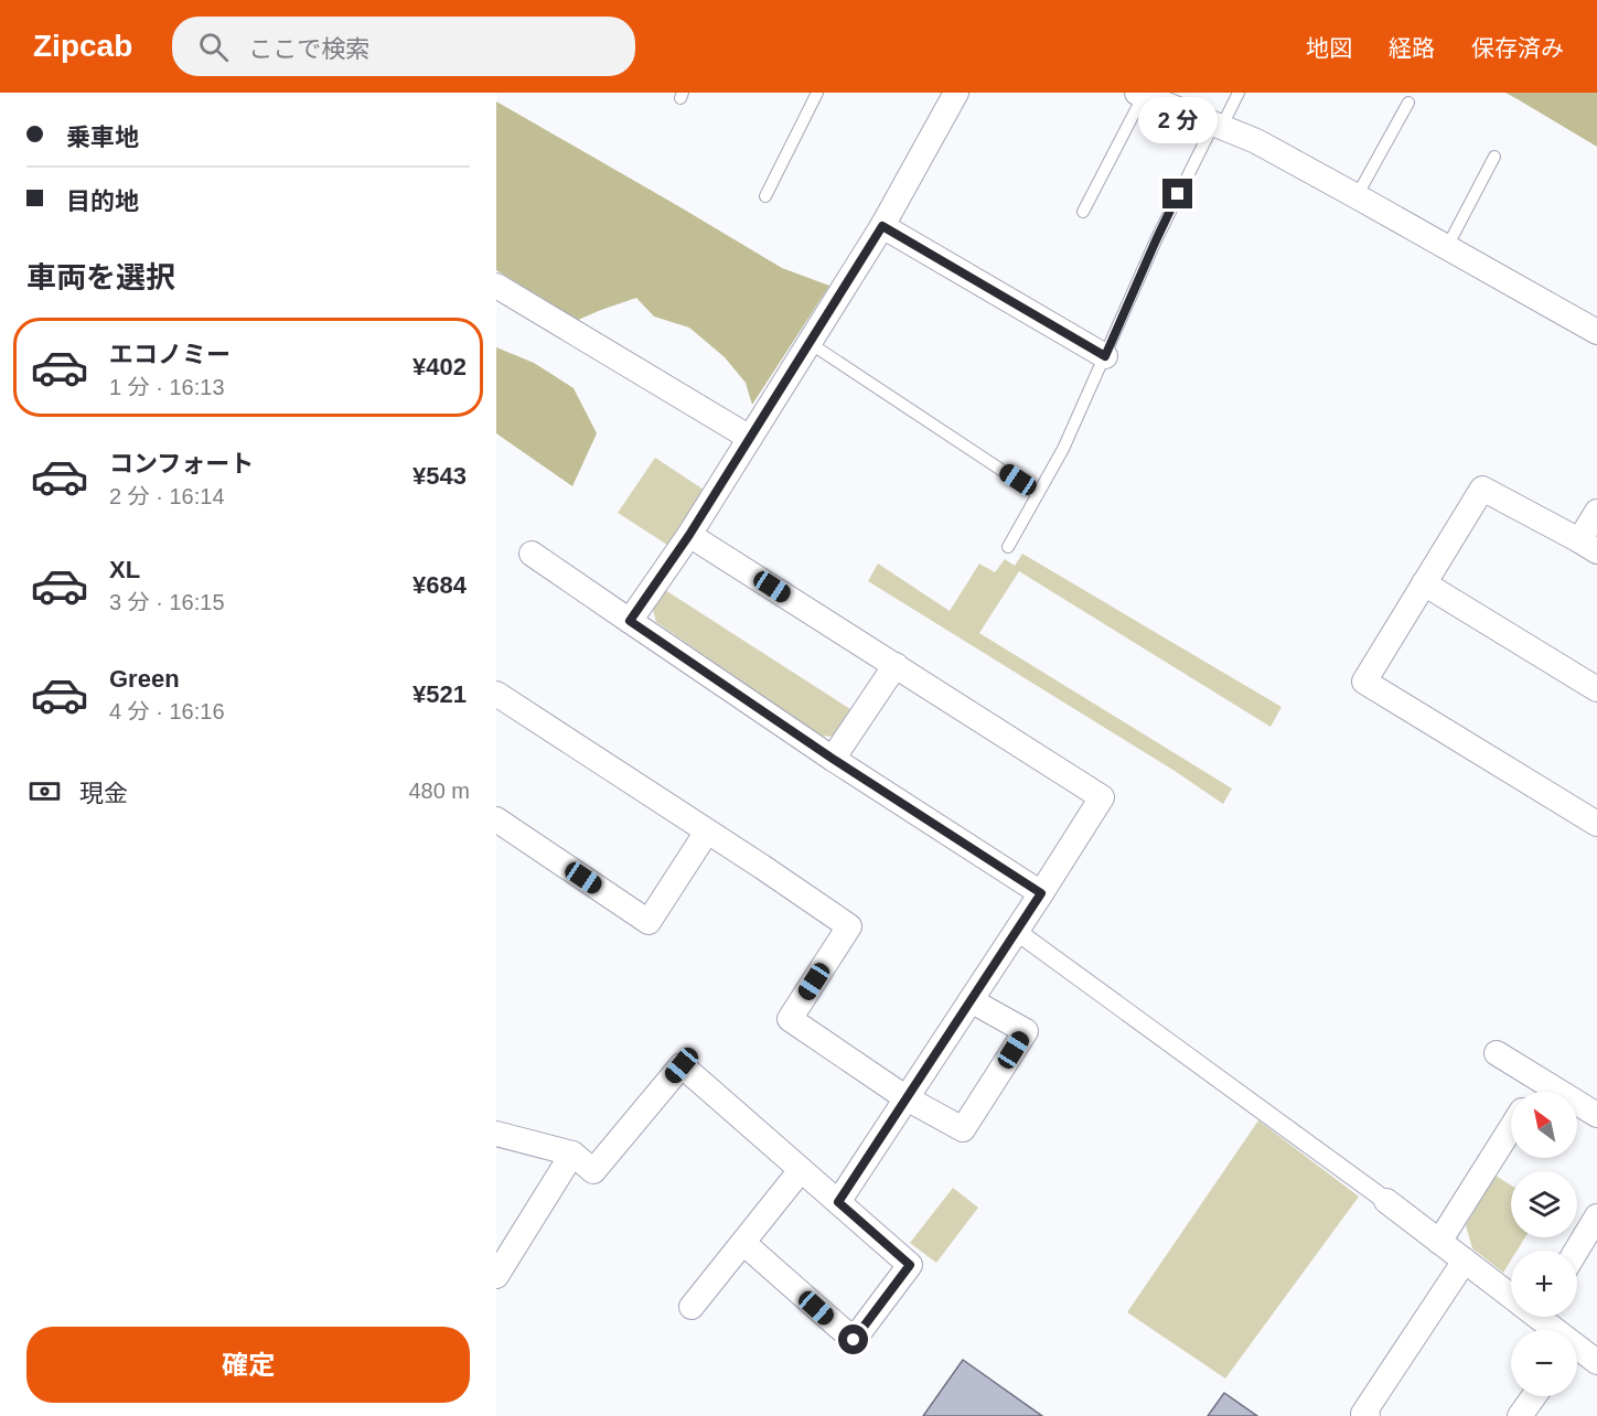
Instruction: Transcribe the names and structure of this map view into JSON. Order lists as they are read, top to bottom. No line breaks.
{"north":"top left","page":{"header":"Zipcab","search":"ここで検索","nav":["地図","経路","保存済み"],"banner":["乗車地","目的地"],"bubble":"2 分","heading":"車両を選択","list":[{"name":"エコノミー","note":"1 分 · 16:13","value":"¥402"},{"name":"コンフォート","note":"2 分 · 16:14","value":"¥543"},{"name":"XL","note":"3 分 · 16:15","value":"¥684"},{"name":"Green","note":"4 分 · 16:16","value":"¥521"}],"pay":["現金","480 m"],"map_buttons":["+","−"],"buttons":"確定"}}
